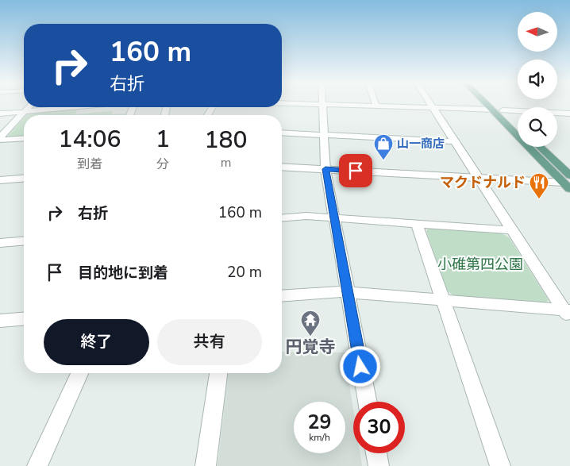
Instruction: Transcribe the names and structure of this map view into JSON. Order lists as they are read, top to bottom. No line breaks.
{"parks":["小碓第四公園"],"places":{"shop":["山一商店"],"restaurant":["マクドナルド"],"temple":["円覚寺"]},"north":"left","page":{"turn":["160 m","右折"],"eta":["14:06","到着","1","分","180","m"],"list":[{"name":"右折","value":"160 m"},{"name":"目的地に到着","value":"20 m"}],"buttons":["終了","共有"],"speed":"29 km/h","limit":"30"}}
